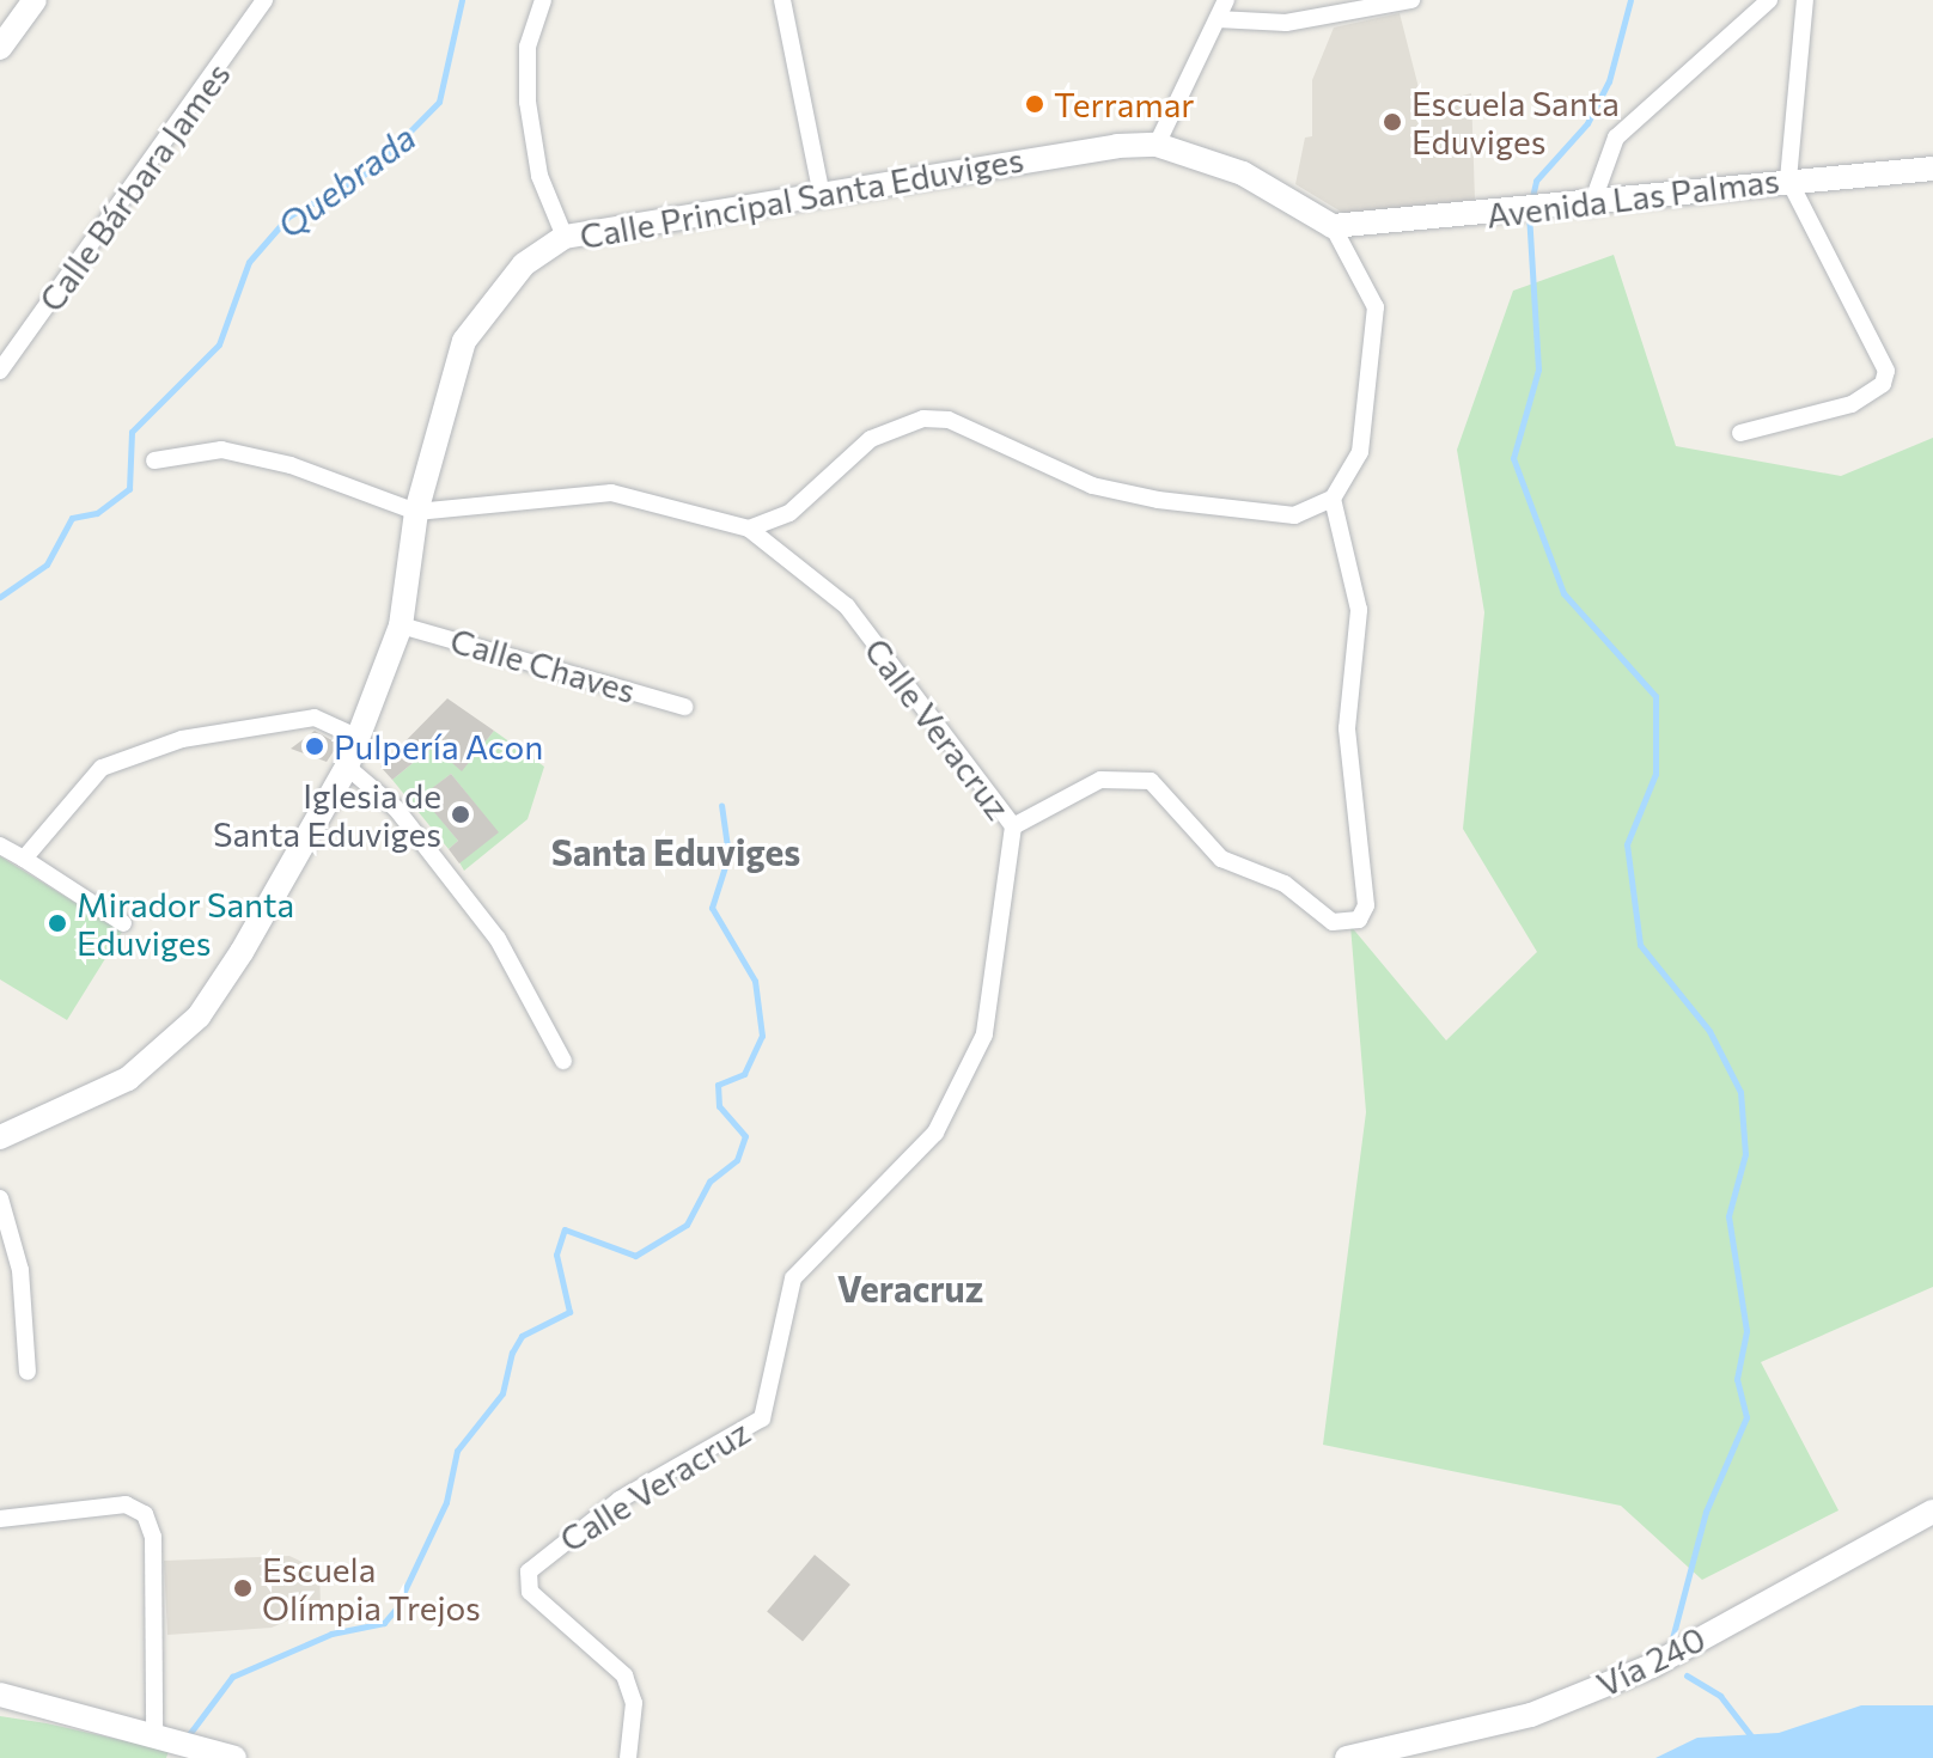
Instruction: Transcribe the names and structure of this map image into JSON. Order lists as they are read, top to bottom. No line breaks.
{"streets":{"street":["Calle Bárbara James","Calle Principal Santa Eduviges","Avenida Las Palmas","Calle Chaves","Calle Veracruz","Vía 240"]},"crossings":[["Calle Principal Santa Eduviges","Avenida Las Palmas"],["Calle Principal Santa Eduviges","Calle Chaves"],["Calle Principal Santa Eduviges","Calle Veracruz"]],"districts":["Santa Eduviges","Veracruz"],"water":["Quebrada"],"places":["Terramar","Escuela Santa Eduviges","Pulpería Acon","Iglesia de Santa Eduviges","Mirador Santa Eduviges","Escuela Olímpia Trejos"]}
